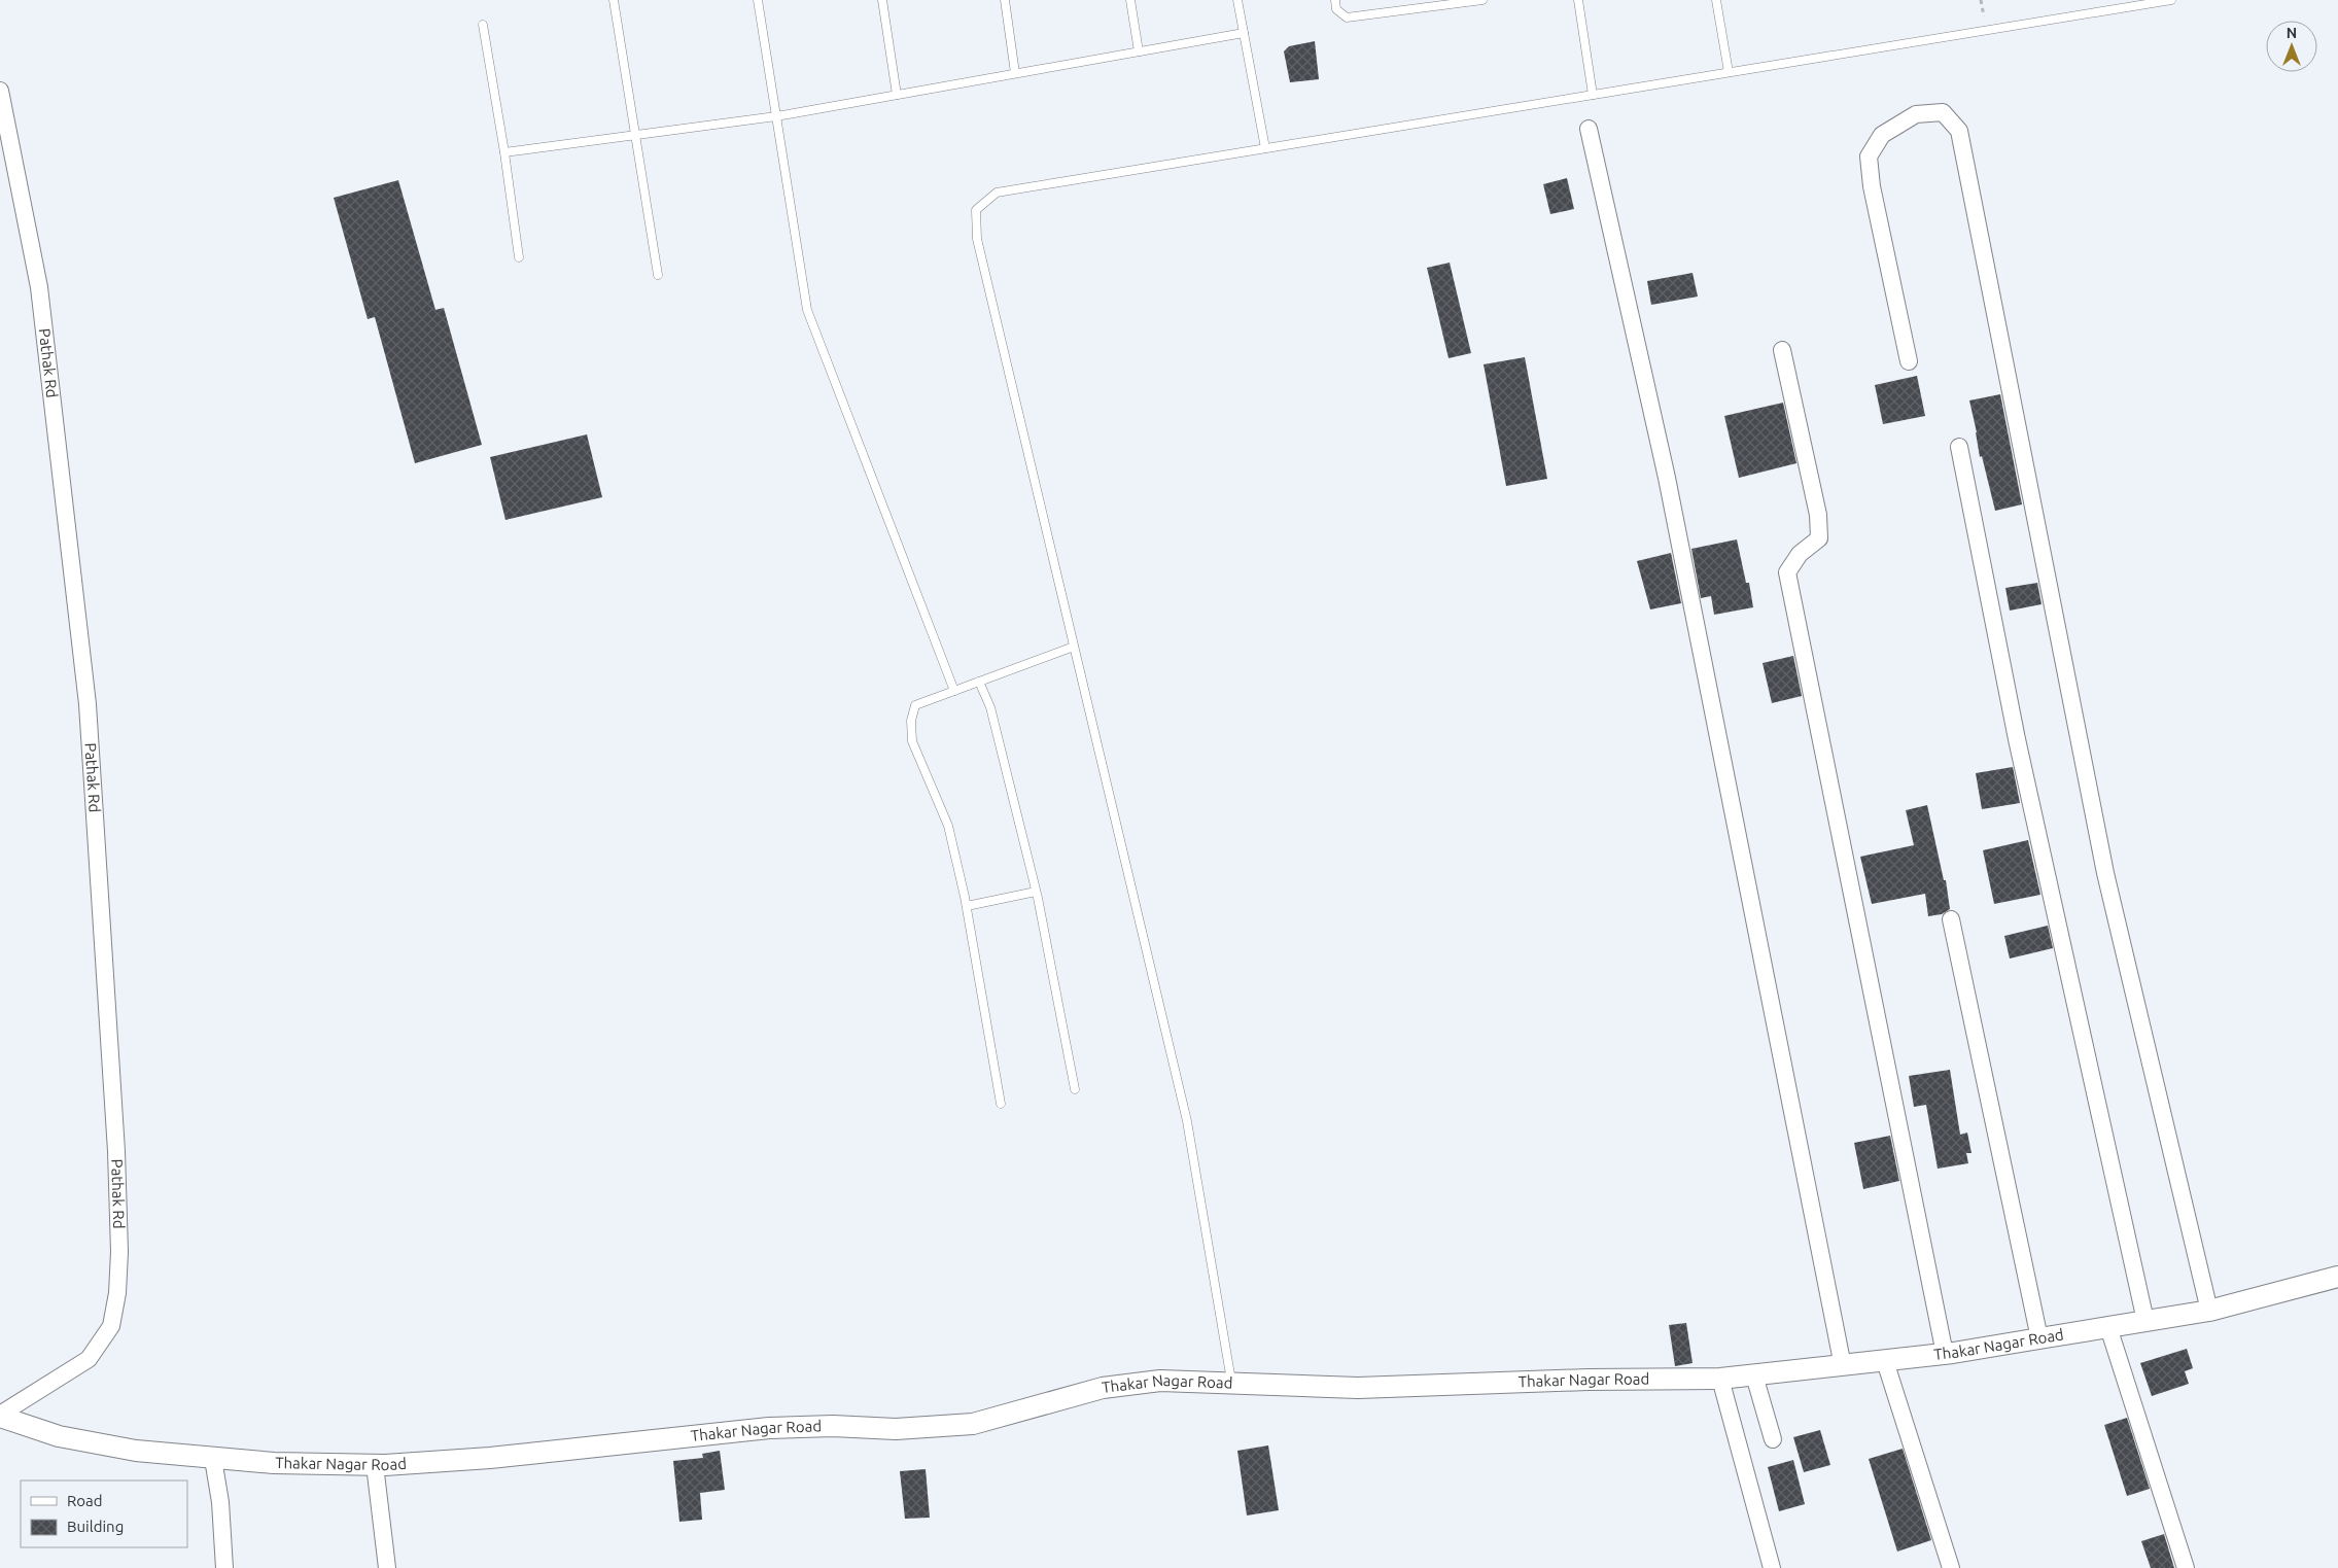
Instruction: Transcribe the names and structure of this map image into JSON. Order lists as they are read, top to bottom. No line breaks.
{"streets":{"street":["Pathak Rd","Thakar Nagar Road"]},"crossings":[["Pathak Rd","Thakar Nagar Road"]],"legend":["Road","Building"],"north":"top"}
